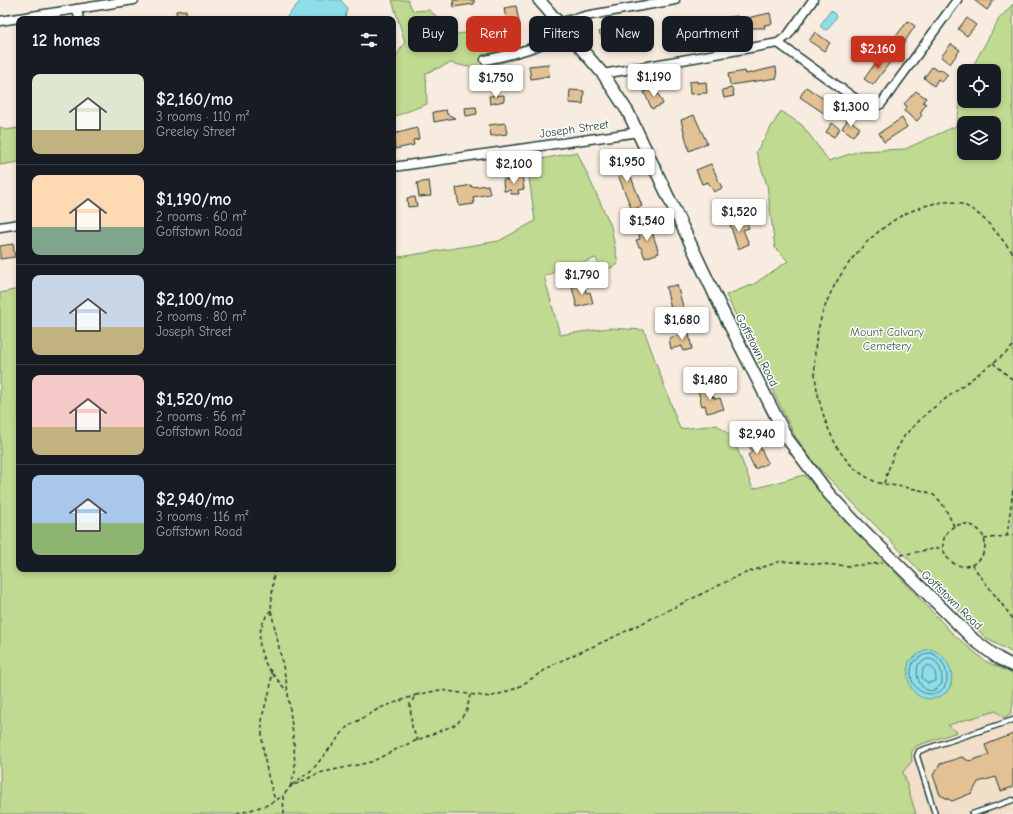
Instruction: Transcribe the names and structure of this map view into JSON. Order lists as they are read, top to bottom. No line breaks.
{"streets":{"main road":["Goffstown Road"],"street":["Joseph Street"]},"crossings":[["Joseph Street","Goffstown Road"]],"parks":["Mount Calvary Cemetery"],"page":{"chip":["Buy","Rent","Filters","New","Apartment"],"heading":"12 homes","price":["$2,160","$1,190","$1,750","$1,300","$1,950","$2,100","$1,520","$1,540","$1,790","$1,680","$1,480","$2,940"],"list":[{"name":"$2,160/mo","note":"3 rooms · 110 m² · Greeley Street"},{"name":"$1,190/mo","note":"2 rooms · 60 m² · Goffstown Road"},{"name":"$2,100/mo","note":"2 rooms · 80 m² · Joseph Street"},{"name":"$1,520/mo","note":"2 rooms · 56 m² · Goffstown Road"},{"name":"$2,940/mo","note":"3 rooms · 116 m² · Goffstown Road"}]}}
